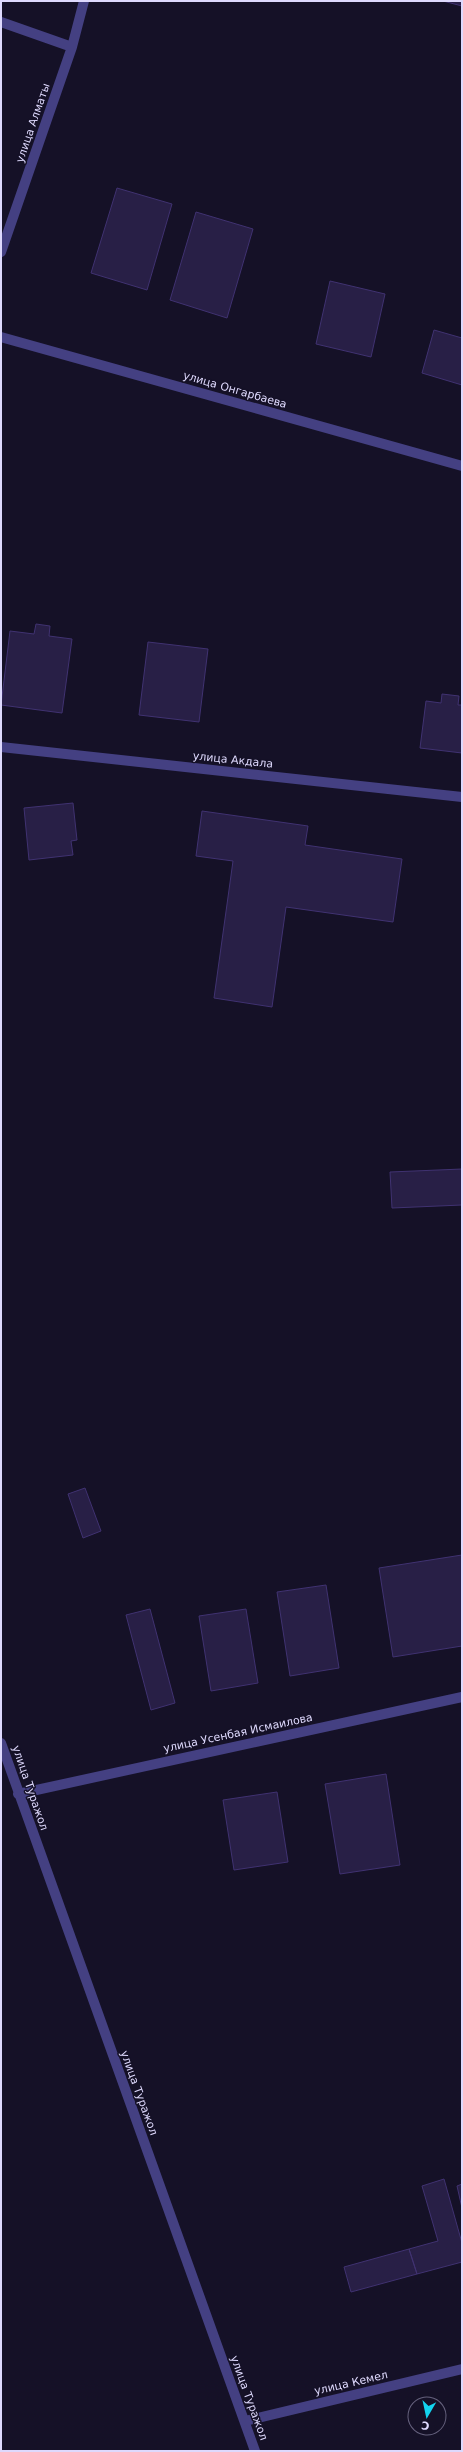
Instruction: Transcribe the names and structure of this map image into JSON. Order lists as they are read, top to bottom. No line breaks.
{"streets":{"street":["улица Алматы","улица Онгарбаева","улица Акдала","улица Усенбая Исмаилова","улица Туражол","улица Кемел"]},"crossings":[["улица Усенбая Исмаилова","улица Туражол"],["улица Туражол","улица Кемел"]],"north":"bottom"}
